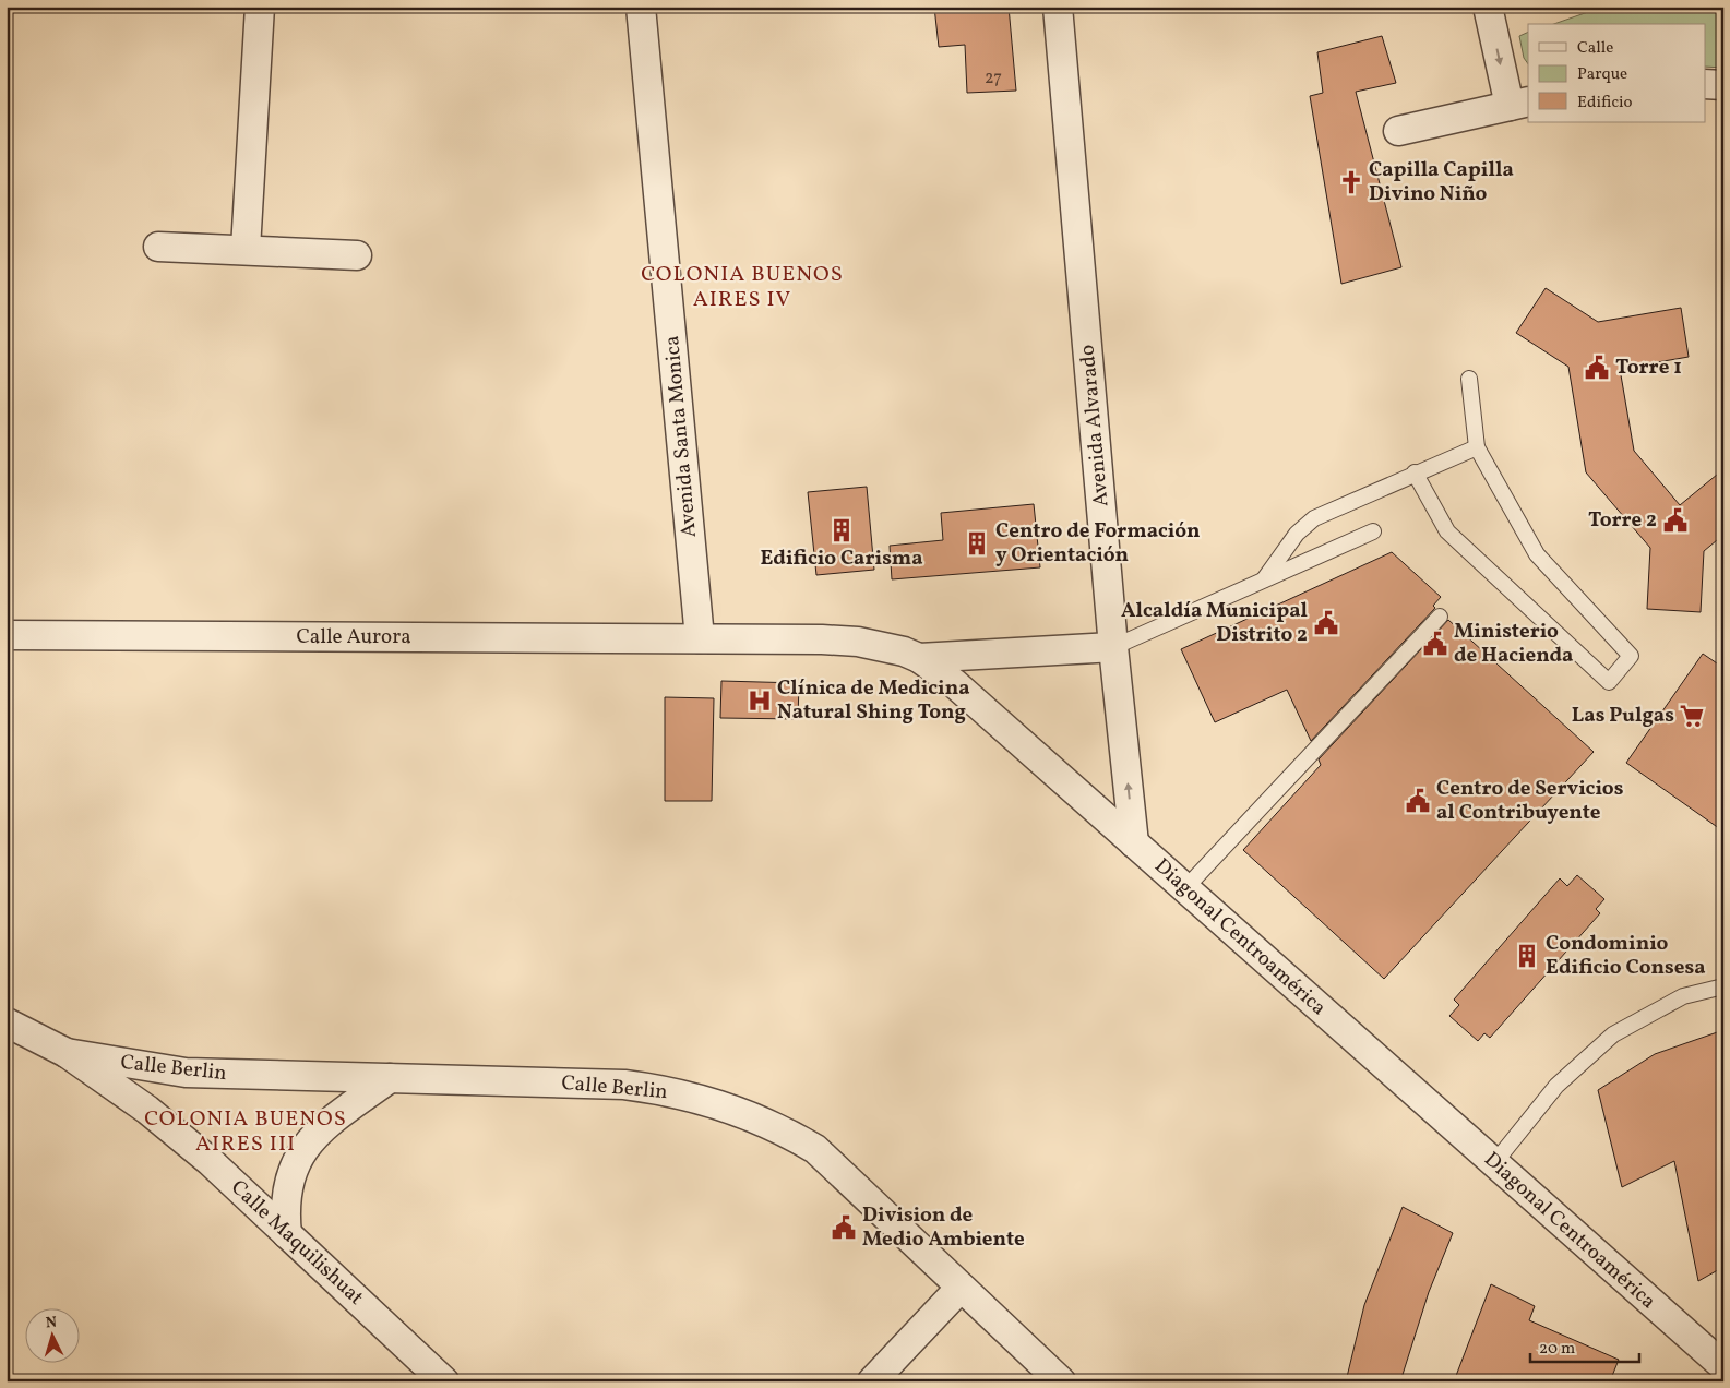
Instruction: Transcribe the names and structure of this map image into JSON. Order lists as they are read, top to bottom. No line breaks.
{"streets":{"street":["Avenida Alvarado","Avenida Santa Monica","Calle Aurora","Diagonal Centroamérica","Calle Berlin","Calle Maquilishuat"]},"crossings":[["Avenida Alvarado","Diagonal Centroamérica"],["Avenida Santa Monica","Calle Aurora"],["Avenida Santa Monica","Diagonal Centroamérica"],["Calle Aurora","Diagonal Centroamérica"],["Calle Berlin","Calle Maquilishuat"]],"districts":["COLONIA BUENOS AIRES IV","COLONIA BUENOS AIRES III"],"places":{"church":["Capilla Capilla Divino Niño"],"public building":["Torre 1","Torre 2","Alcaldía Municipal Distrito 2","Ministerio de Hacienda","Centro de Servicios al Contribuyente","Division de Medio Ambiente"],"building":["Edificio Carisma","Centro de Formación y Orientación","Condominio Edificio Consesa"],"hospital":["Clínica de Medicina Natural Shing Tong"],"supermarket":["Las Pulgas"]},"house_numbers":["27"],"legend":["Calle","Parque","Edificio"],"scale_bar":"20 m","north":"top"}
